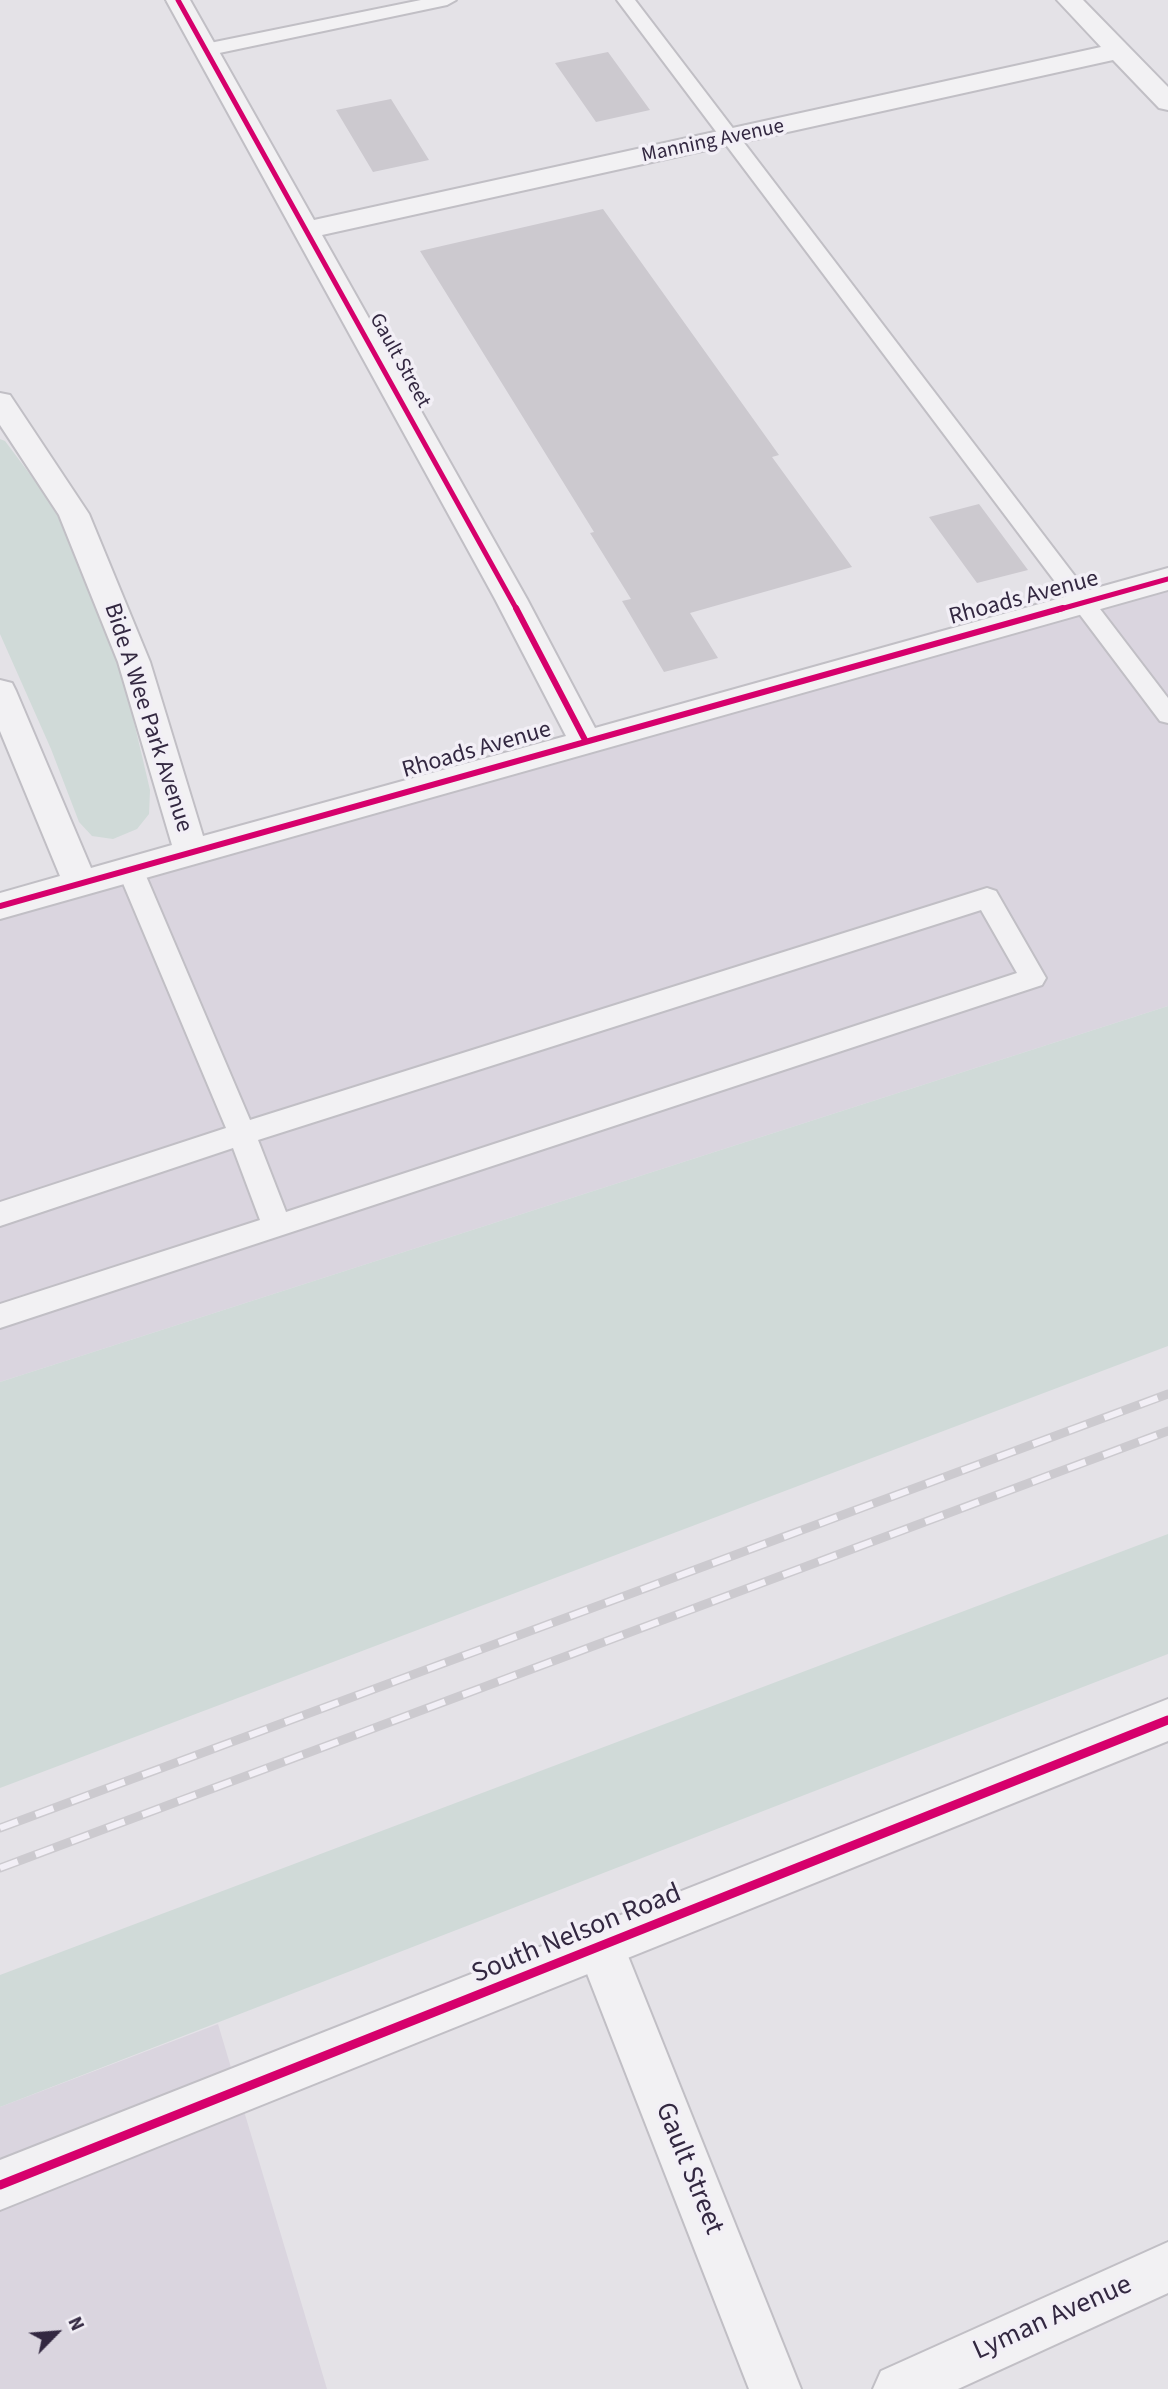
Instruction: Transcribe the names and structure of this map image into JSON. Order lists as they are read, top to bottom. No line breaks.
{"streets":{"street":["Manning Avenue","Gault Street","Rhoads Avenue","Bide A Wee Park Avenue","South Nelson Road","Lyman Avenue"]},"crossings":[["Manning Avenue","Gault Street"],["Gault Street","Rhoads Avenue"],["Gault Street","South Nelson Road"],["Rhoads Avenue","Bide A Wee Park Avenue"]],"north":"top right"}
